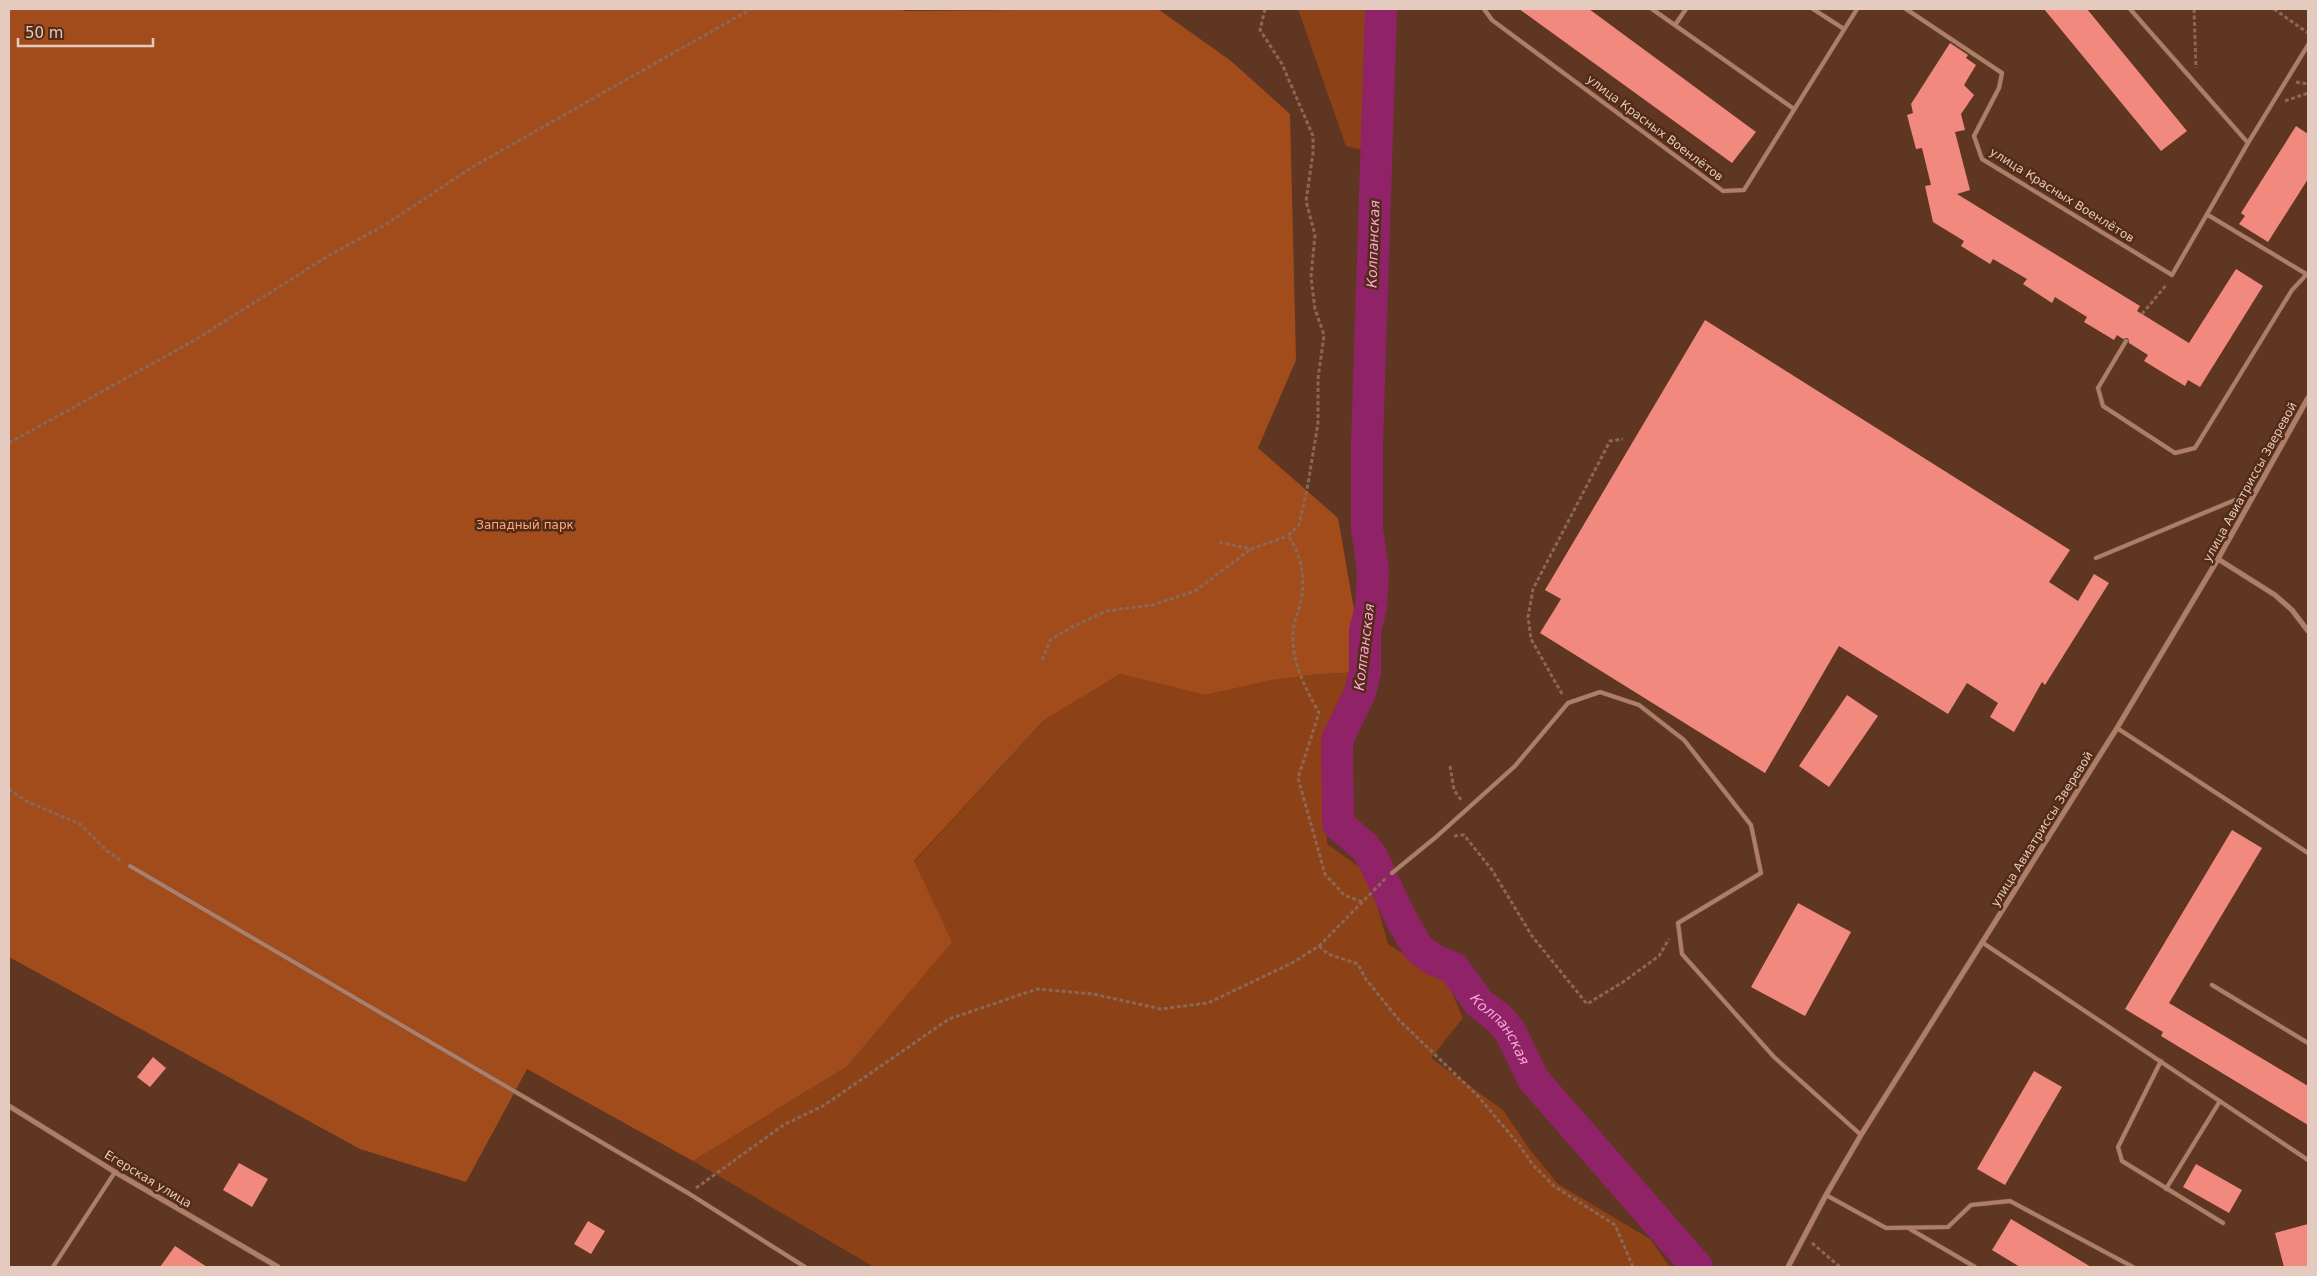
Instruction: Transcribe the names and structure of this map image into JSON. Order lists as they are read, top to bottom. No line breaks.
{"streets":{"street":["улица Авиатриссы Зверевой","Егерская улица"],"lane":["улица Красных Военлётов"]},"water":["Колпанская"],"parks":["Западный парк"],"scale_bar":"50 m"}
